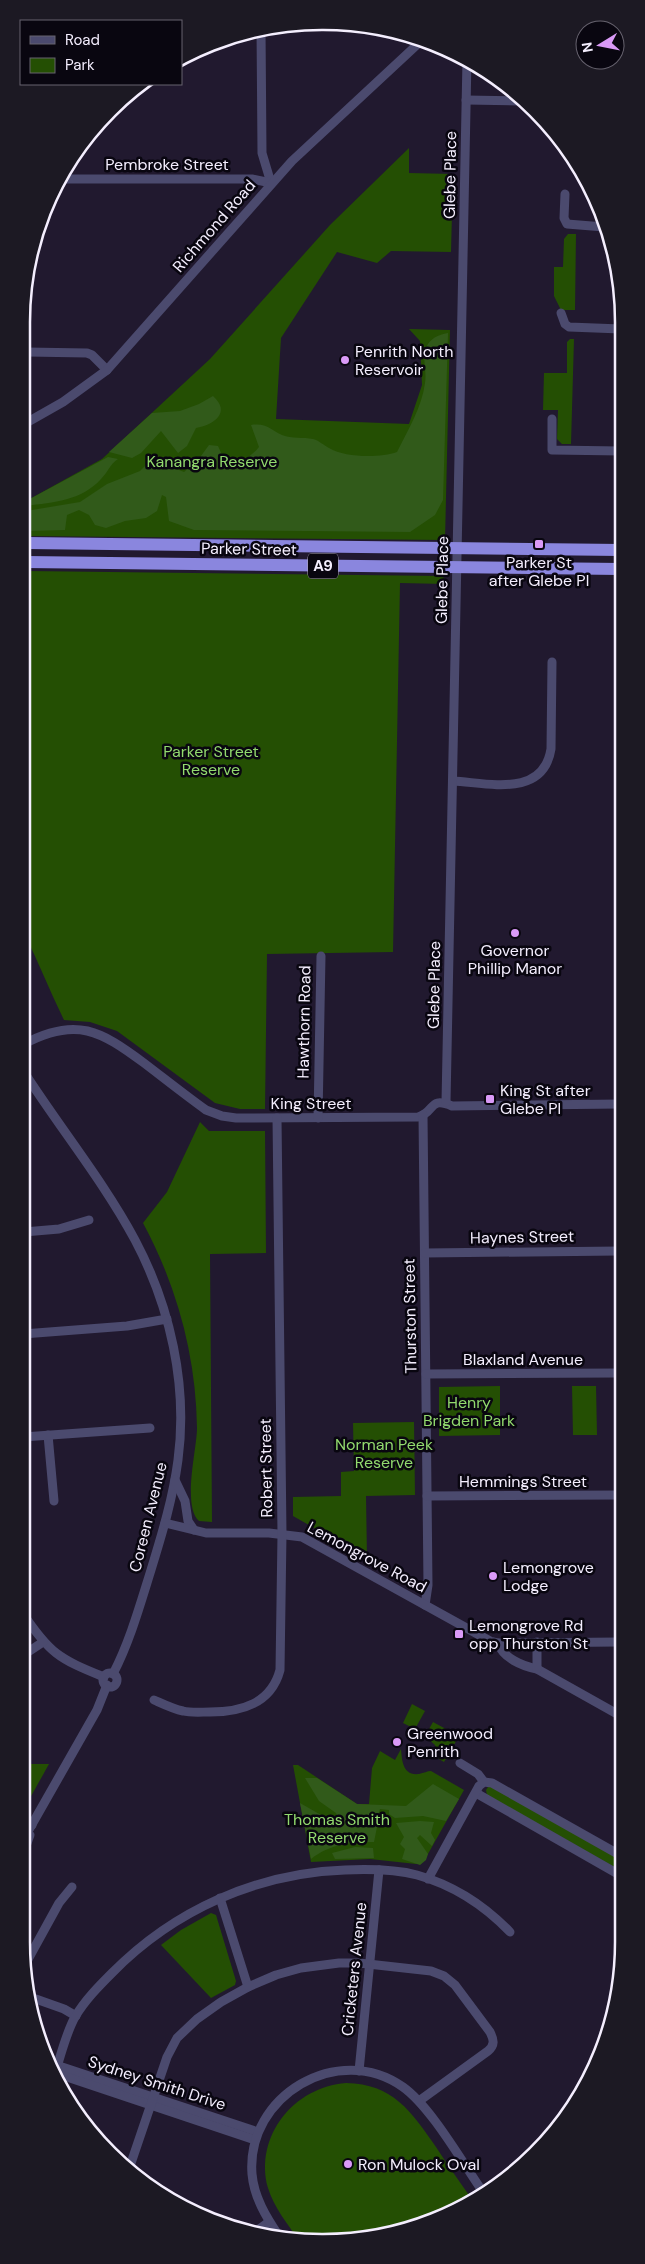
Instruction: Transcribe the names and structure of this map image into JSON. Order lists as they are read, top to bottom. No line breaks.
{"streets":{"highway":["Parker Street","A9"],"street":["Pembroke Street","Glebe Place","Richmond Road","Hawthorn Road","King Street","Haynes Street","Thurston Street","Blaxland Avenue","Robert Street","Hemmings Street","Coreen Avenue","Lemongrove Road","Cricketers Avenue","Sydney Smith Drive"]},"crossings":[["Pembroke Street","Richmond Road"],["Glebe Place","Parker Street"],["Hawthorn Road","King Street"],["King Street","Thurston Street"],["King Street","Robert Street"],["Haynes Street","Thurston Street"],["Thurston Street","Blaxland Avenue"],["Thurston Street","Hemmings Street"],["Thurston Street","Lemongrove Road"],["Robert Street","Lemongrove Road"],["Coreen Avenue","Lemongrove Road"]],"parks":["Kanangra Reserve","Parker Street Reserve","Henry Brigden Park","Norman Peek Reserve","Thomas Smith Reserve"],"places":{"other":["Penrith North Reservoir","Governor Phillip Manor","Lemongrove Lodge","Greenwood Penrith","Ron Mulock Oval"],"transit":["Parker St after Glebe Pl","King St after Glebe Pl","Lemongrove Rd opp Thurston St"]},"legend":["Road","Park"],"north":"left"}
